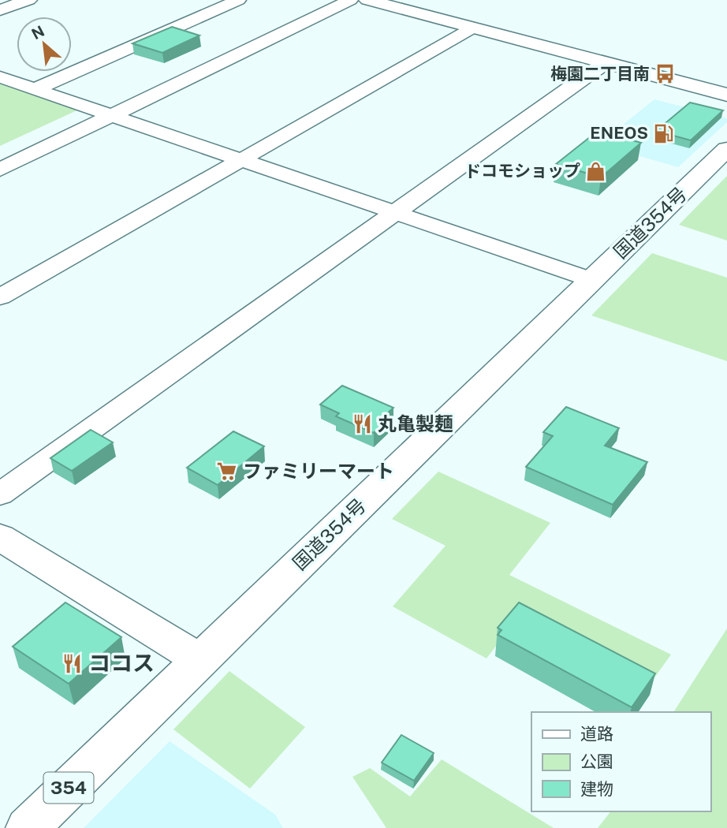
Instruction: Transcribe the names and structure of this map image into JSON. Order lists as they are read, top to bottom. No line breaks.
{"streets":{"main road":["国道354号","354"]},"places":{"bus stop":["梅園二丁目南"],"fuel station":["ENEOS"],"shop":["ドコモショップ"],"restaurant":["丸亀製麺","ココス"],"supermarket":["ファミリーマート"]},"legend":["道路","公園","建物"],"north":"top left"}
